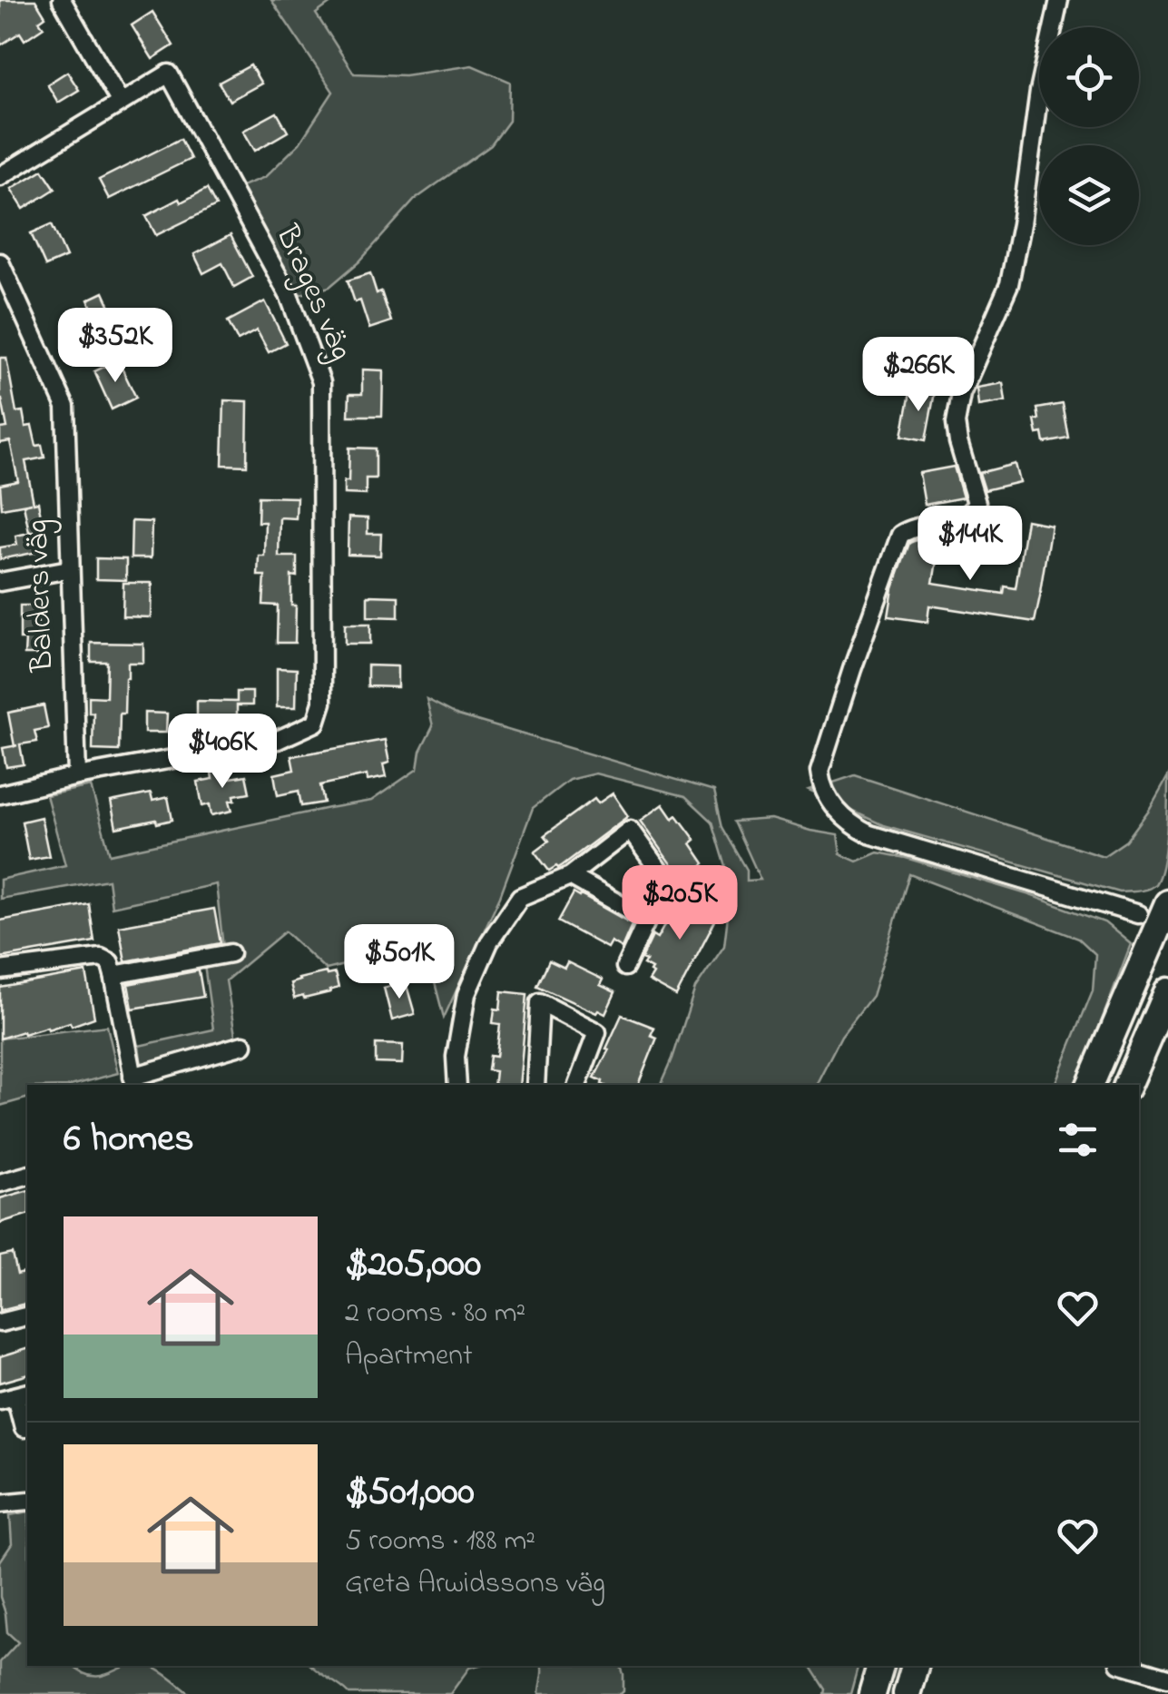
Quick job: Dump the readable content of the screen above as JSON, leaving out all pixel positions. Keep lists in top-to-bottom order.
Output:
{
  "streets": {
    "street": ["Brages väg", "Balders väg"]
  },
  "crossings": [
    ["Brages väg", "Balders väg"]
  ],
  "page": {
    "price": [
      "$352K",
      "$266K",
      "$144K",
      "$406K",
      "$205K",
      "$501K"
    ],
    "heading": "6 homes",
    "list": [
      {
        "name": "$205,000",
        "note": "2 rooms · 80 m² · Apartment"
      },
      {
        "name": "$501,000",
        "note": "5 rooms · 188 m² · Greta Arwidssons väg"
      }
    ]
  }
}
